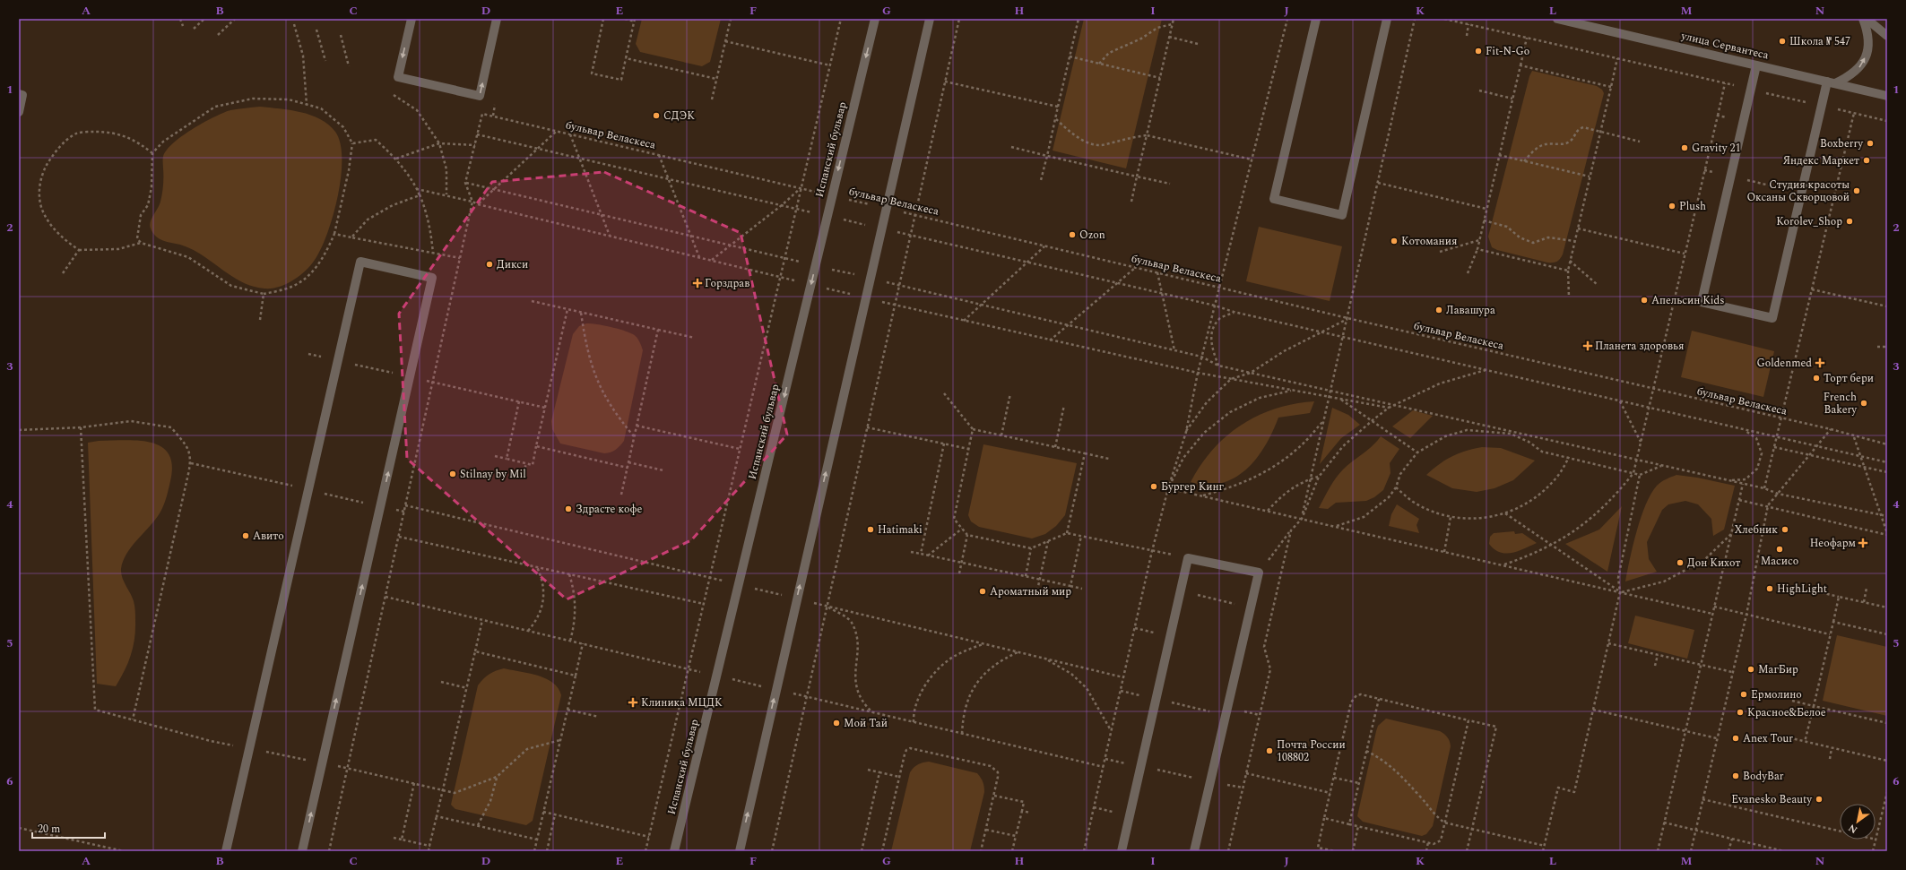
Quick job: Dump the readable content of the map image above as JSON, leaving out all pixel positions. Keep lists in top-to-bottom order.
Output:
{
  "streets": {
    "street": ["улица Сервантеса", "Испанский бульвар"],
    "path": ["бульвар Веласкеса"]
  },
  "crossings": [
    ["бульвар Веласкеса", "Испанский бульвар"]
  ],
  "places": {
    "other": [
      "Школа № 547",
      "Fit-N-Go",
      "СДЭК",
      "Boxberry",
      "Gravity 21",
      "Яндекс Маркет",
      "Студия красоты Оксаны Скворцовой",
      "Plush",
      "Korolev_Shop",
      "Ozon",
      "Котомания",
      "Дикси",
      "Апельсин Kids",
      "Лавашура",
      "Торт бери",
      "French Bakery",
      "Stilnay by Mil",
      "Бургер Кинг",
      "Здрасте кофе",
      "Hatimaki",
      "Хлебник",
      "Авито",
      "Масисо",
      "Дон Кихот",
      "HighLight",
      "Ароматный мир",
      "МагБир",
      "Ермолино",
      "Красное&Белое",
      "Мой Тай",
      "Anex Tour",
      "Почта России 108802",
      "BodyBar",
      "Evanesko Beauty"
    ],
    "health": [
      "Горздрав",
      "Планета здоровья",
      "Goldenmed",
      "Неофарм",
      "Клиника МЦДК"
    ]
  },
  "scale_bar": "20 m",
  "north": "bottom left",
  "grid": {
    "columns": [
      "A",
      "B",
      "C",
      "D",
      "E",
      "F",
      "G",
      "H",
      "I",
      "J",
      "K",
      "L",
      "M",
      "N"
    ],
    "rows": [
      "1",
      "2",
      "3",
      "4",
      "5",
      "6"
    ]
  }
}
